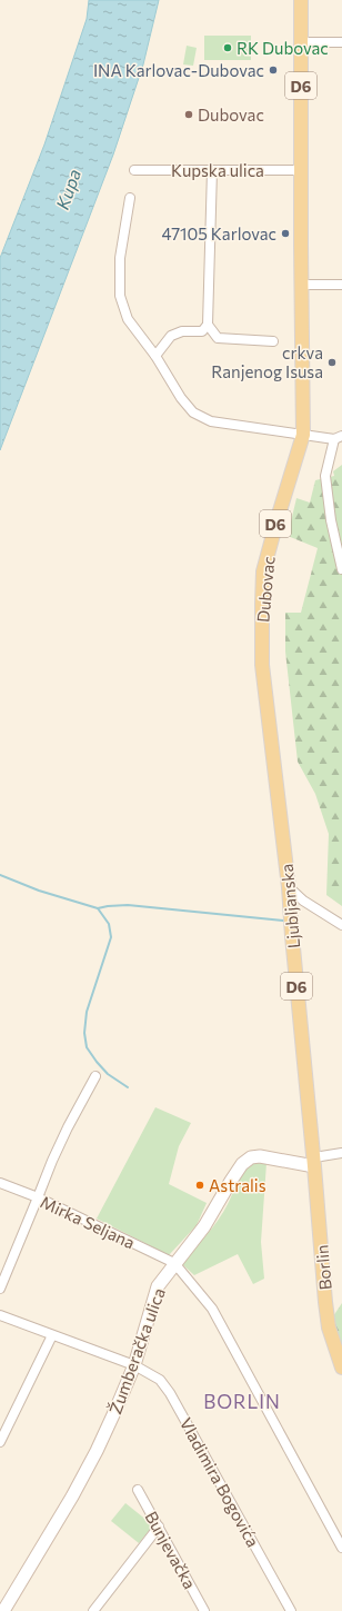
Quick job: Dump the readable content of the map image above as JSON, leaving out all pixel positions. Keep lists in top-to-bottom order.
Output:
{
  "streets": {
    "main road": [
      "D6",
      "Dubovac",
      "Ljubljanska",
      "Borlin",
      "Žumberačka ulica"
    ],
    "street": [
      "Kupska ulica",
      "Mirka Seljana",
      "Vladimira Bogovića",
      "Bunjevačka"
    ]
  },
  "crossings": [
    ["D6", "Kupska ulica"],
    ["D6", "Dubovac"],
    ["Kupska ulica", "Dubovac"],
    ["Dubovac", "Ljubljanska"],
    ["Ljubljanska", "Borlin"],
    ["Ljubljanska", "Žumberačka ulica"],
    ["Mirka Seljana", "Žumberačka ulica"],
    ["Borlin", "Žumberačka ulica"],
    ["Žumberačka ulica", "Vladimira Bogovića"]
  ],
  "districts": ["BORLIN"],
  "water": ["Kupa"],
  "places": [
    "RK Dubovac",
    "INA Karlovac-Dubovac",
    "Dubovac",
    "47105 Karlovac",
    "crkva Ranjenog Isusa",
    "Astralis"
  ]
}
